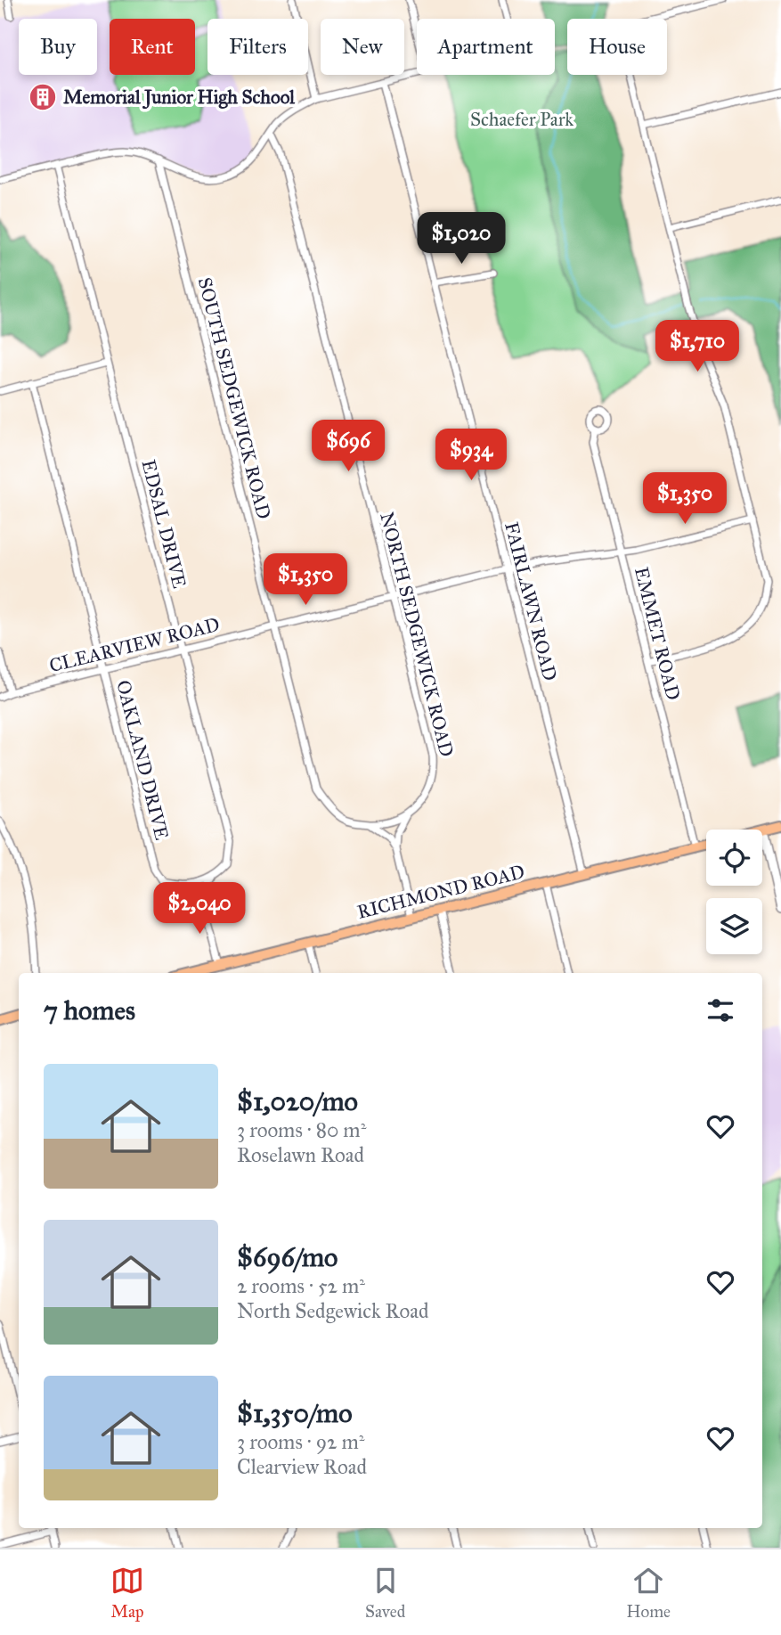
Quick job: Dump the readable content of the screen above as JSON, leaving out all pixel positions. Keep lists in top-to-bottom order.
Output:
{
  "streets": {
    "main road": ["RICHMOND ROAD"],
    "street": [
      "SOUTH SEDGEWICK ROAD",
      "EDSAL DRIVE",
      "FAIRLAWN ROAD",
      "EMMET ROAD",
      "NORTH SEDGEWICK ROAD",
      "CLEARVIEW ROAD",
      "OAKLAND DRIVE"
    ]
  },
  "crossings": [
    ["SOUTH SEDGEWICK ROAD", "CLEARVIEW ROAD"],
    ["EDSAL DRIVE", "CLEARVIEW ROAD"],
    ["FAIRLAWN ROAD", "CLEARVIEW ROAD"],
    ["FAIRLAWN ROAD", "RICHMOND ROAD"],
    ["EMMET ROAD", "CLEARVIEW ROAD"],
    ["EMMET ROAD", "RICHMOND ROAD"],
    ["NORTH SEDGEWICK ROAD", "CLEARVIEW ROAD"],
    ["CLEARVIEW ROAD", "OAKLAND DRIVE"]
  ],
  "parks": ["Schaefer Park"],
  "places": {
    "building": ["Memorial Junior High School"]
  },
  "page": {
    "chip": [
      "Buy",
      "Rent",
      "Filters",
      "New",
      "Apartment",
      "House"
    ],
    "price": [
      "$1,020",
      "$1,710",
      "$696",
      "$934",
      "$1,350",
      "$1,350",
      "$2,040"
    ],
    "heading": "7 homes",
    "list": [
      {
        "name": "$1,020/mo",
        "note": "3 rooms · 80 m² · Roselawn Road"
      },
      {
        "name": "$696/mo",
        "note": "2 rooms · 52 m² · North Sedgewick Road"
      },
      {
        "name": "$1,350/mo",
        "note": "3 rooms · 92 m² · Clearview Road"
      }
    ],
    "tabs": ["Map", "Saved", "Home"]
  }
}
